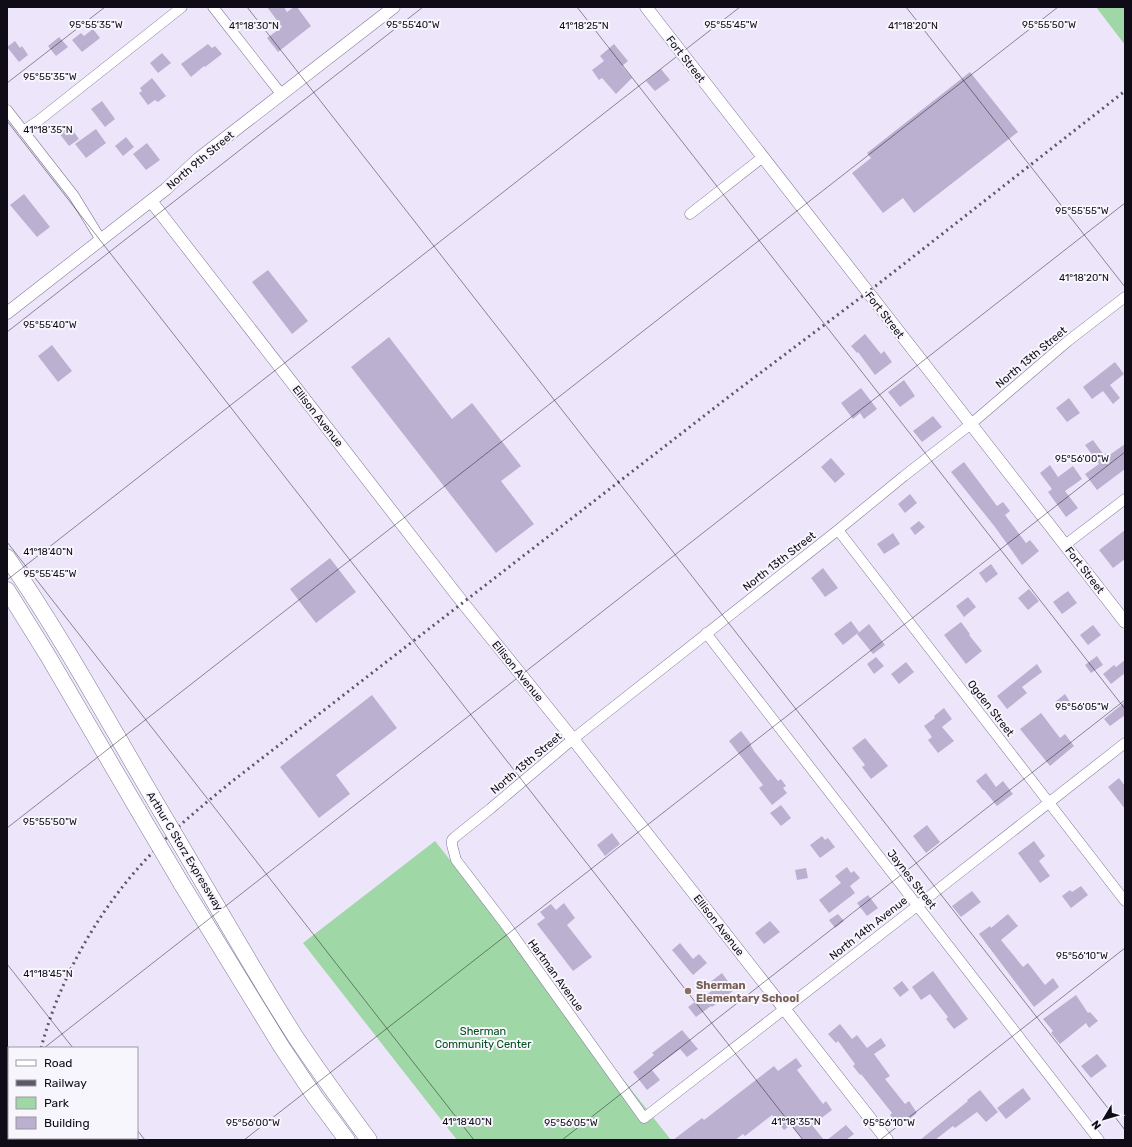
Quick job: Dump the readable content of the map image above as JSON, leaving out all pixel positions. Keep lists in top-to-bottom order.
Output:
{
  "streets": {
    "highway": ["Arthur C Storz Expressway"],
    "street": [
      "Fort Street",
      "North 9th Street",
      "North 13th Street",
      "Ellison Avenue",
      "Ogden Street",
      "Jaynes Street",
      "North 14th Avenue",
      "Hartman Avenue"
    ]
  },
  "crossings": [
    ["Fort Street", "North 13th Street"],
    ["North 9th Street", "Ellison Avenue"],
    ["North 13th Street", "Ellison Avenue"],
    ["North 13th Street", "Ogden Street"],
    ["North 13th Street", "Jaynes Street"],
    ["North 13th Street", "Hartman Avenue"],
    ["Ellison Avenue", "North 14th Avenue"],
    ["Ogden Street", "North 14th Avenue"],
    ["Jaynes Street", "North 14th Avenue"],
    ["North 14th Avenue", "Hartman Avenue"]
  ],
  "parks": ["Sherman Community Center"],
  "places": ["Sherman Elementary School"],
  "legend": [
    "Road",
    "Railway",
    "Park",
    "Building"
  ],
  "north": "bottom left",
  "coordinates": [
    "95°55'35\"W",
    "95°55'40\"W",
    "95°55'45\"W",
    "95°55'50\"W",
    "41°18'30\"N",
    "41°18'25\"N",
    "41°18'20\"N",
    "41°18'35\"N",
    "95°55'55\"W",
    "95°56'00\"W",
    "41°18'40\"N",
    "95°56'05\"W",
    "95°56'10\"W",
    "41°18'45\"N"
  ]
}
